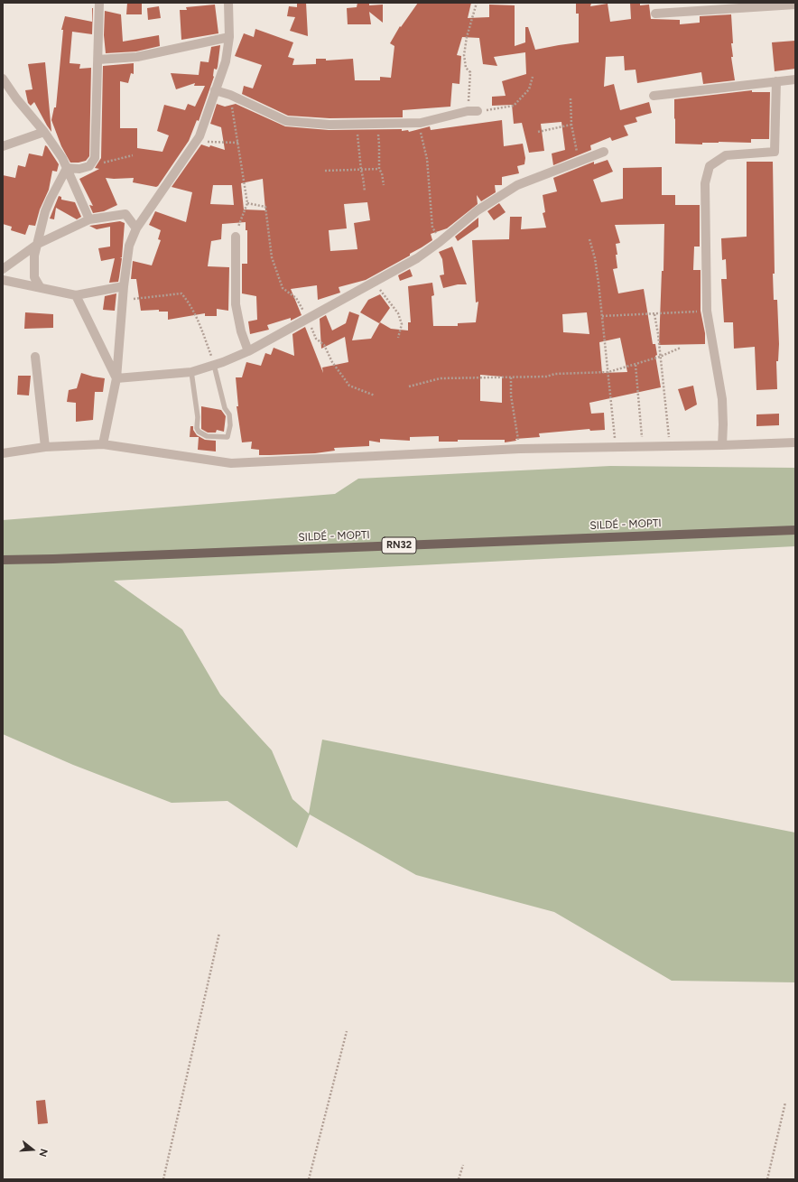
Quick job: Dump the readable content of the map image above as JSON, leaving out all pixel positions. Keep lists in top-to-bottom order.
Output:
{
  "streets": {
    "main road": ["SILDÉ - MOPTI", "RN32"]
  },
  "north": "right"
}
